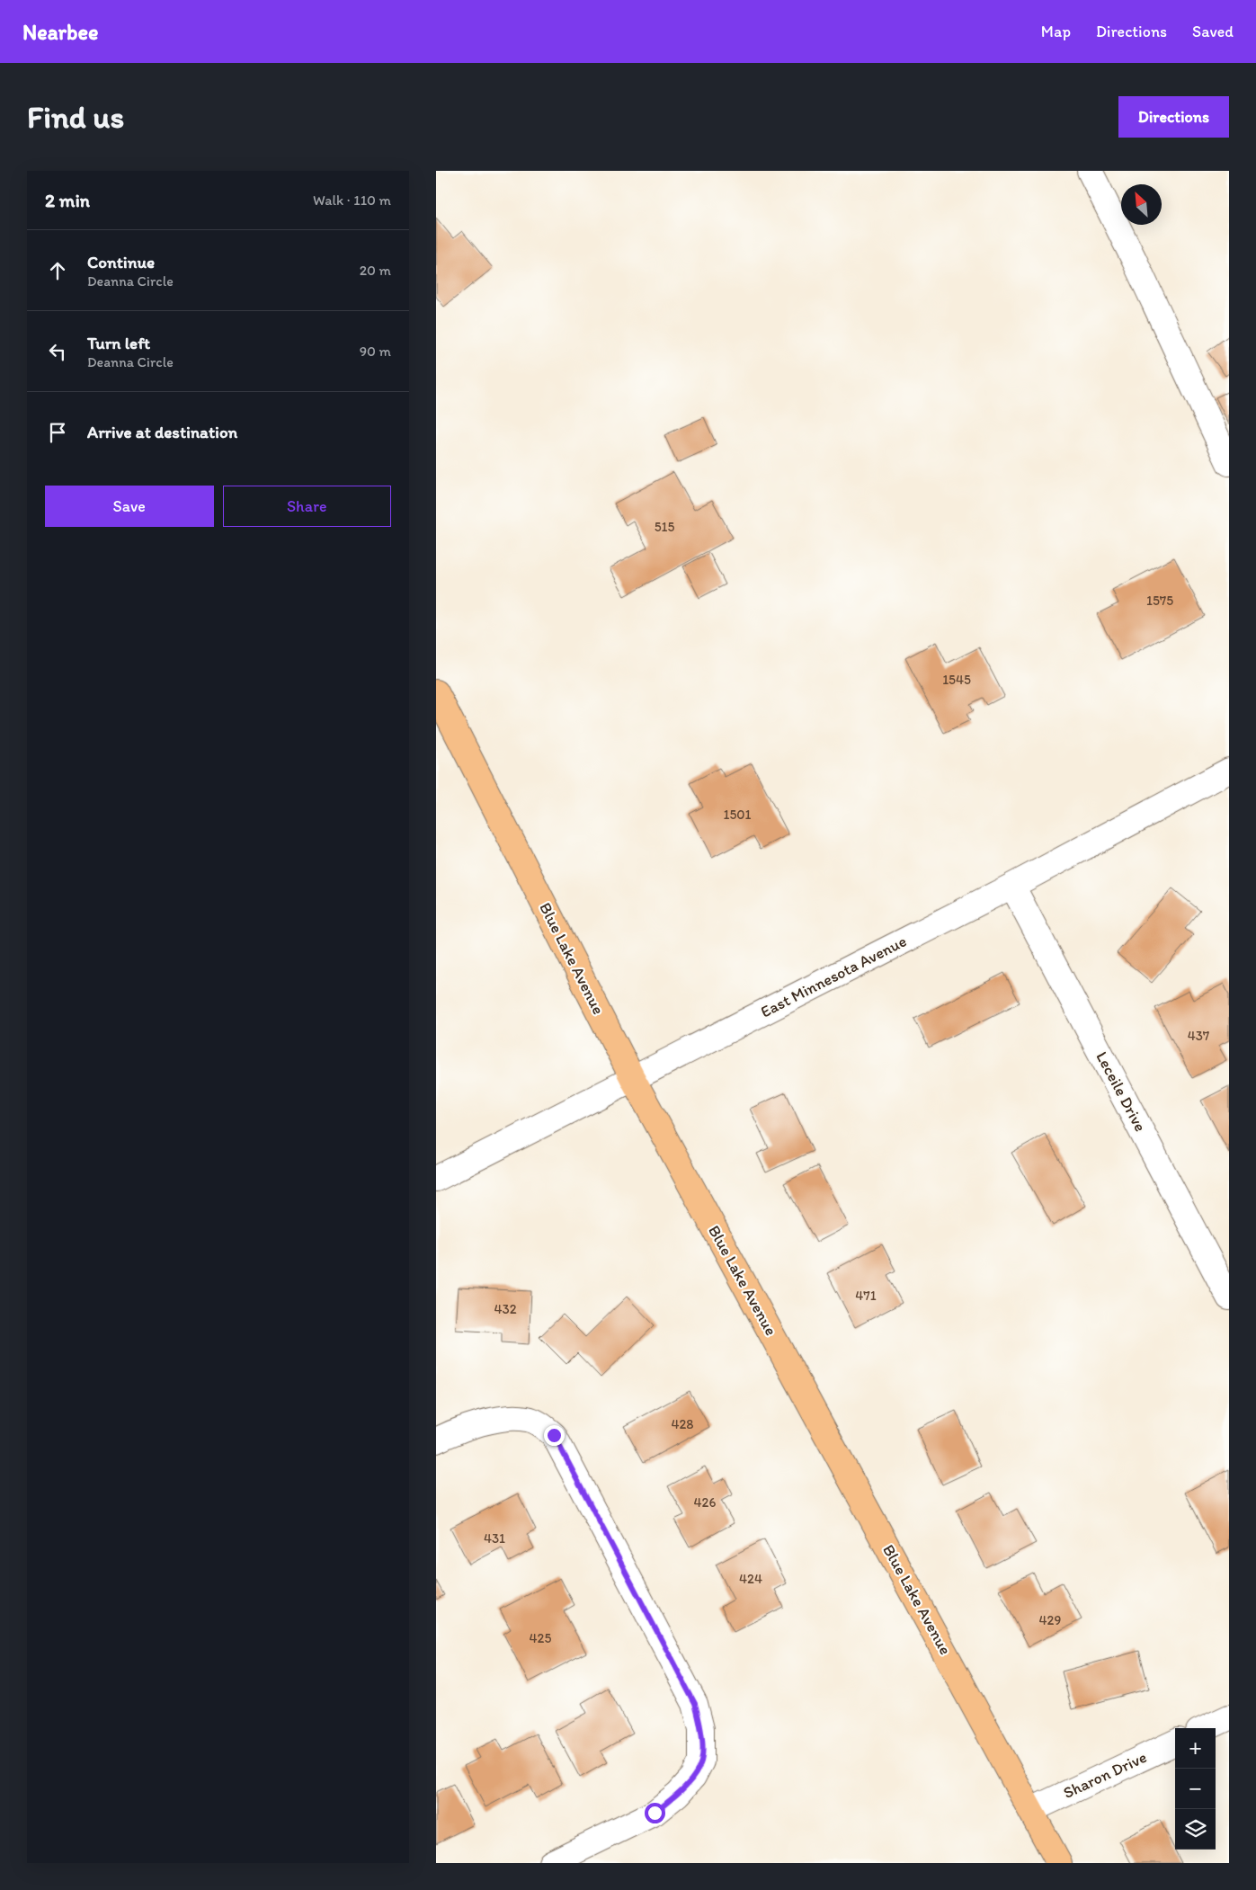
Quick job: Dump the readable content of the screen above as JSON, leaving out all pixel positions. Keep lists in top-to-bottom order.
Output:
{
  "streets": {
    "main road": ["Blue Lake Avenue"],
    "street": ["East Minnesota Avenue", "Leceile Drive", "Sharon Drive"]
  },
  "crossings": [
    ["Blue Lake Avenue", "East Minnesota Avenue"],
    ["Blue Lake Avenue", "Sharon Drive"],
    ["East Minnesota Avenue", "Leceile Drive"]
  ],
  "house_numbers": [
    "515",
    "1575",
    "1545",
    "1501",
    "437",
    "471",
    "432",
    "428",
    "426",
    "431",
    "424",
    "429",
    "425"
  ],
  "north": "top left",
  "page": {
    "header": "Nearbee",
    "nav": ["Map", "Directions", "Saved"],
    "buttons": [
      "Directions",
      ["Save", "Share"]
    ],
    "title": "Find us",
    "heading": ["2 min", "Walk · 110 m"],
    "list": [
      ["Continue", "Deanna Circle", "20 m"],
      ["Turn left", "Deanna Circle", "90 m"],
      "Arrive at destination"
    ],
    "map_buttons": ["+", "−"]
  }
}
